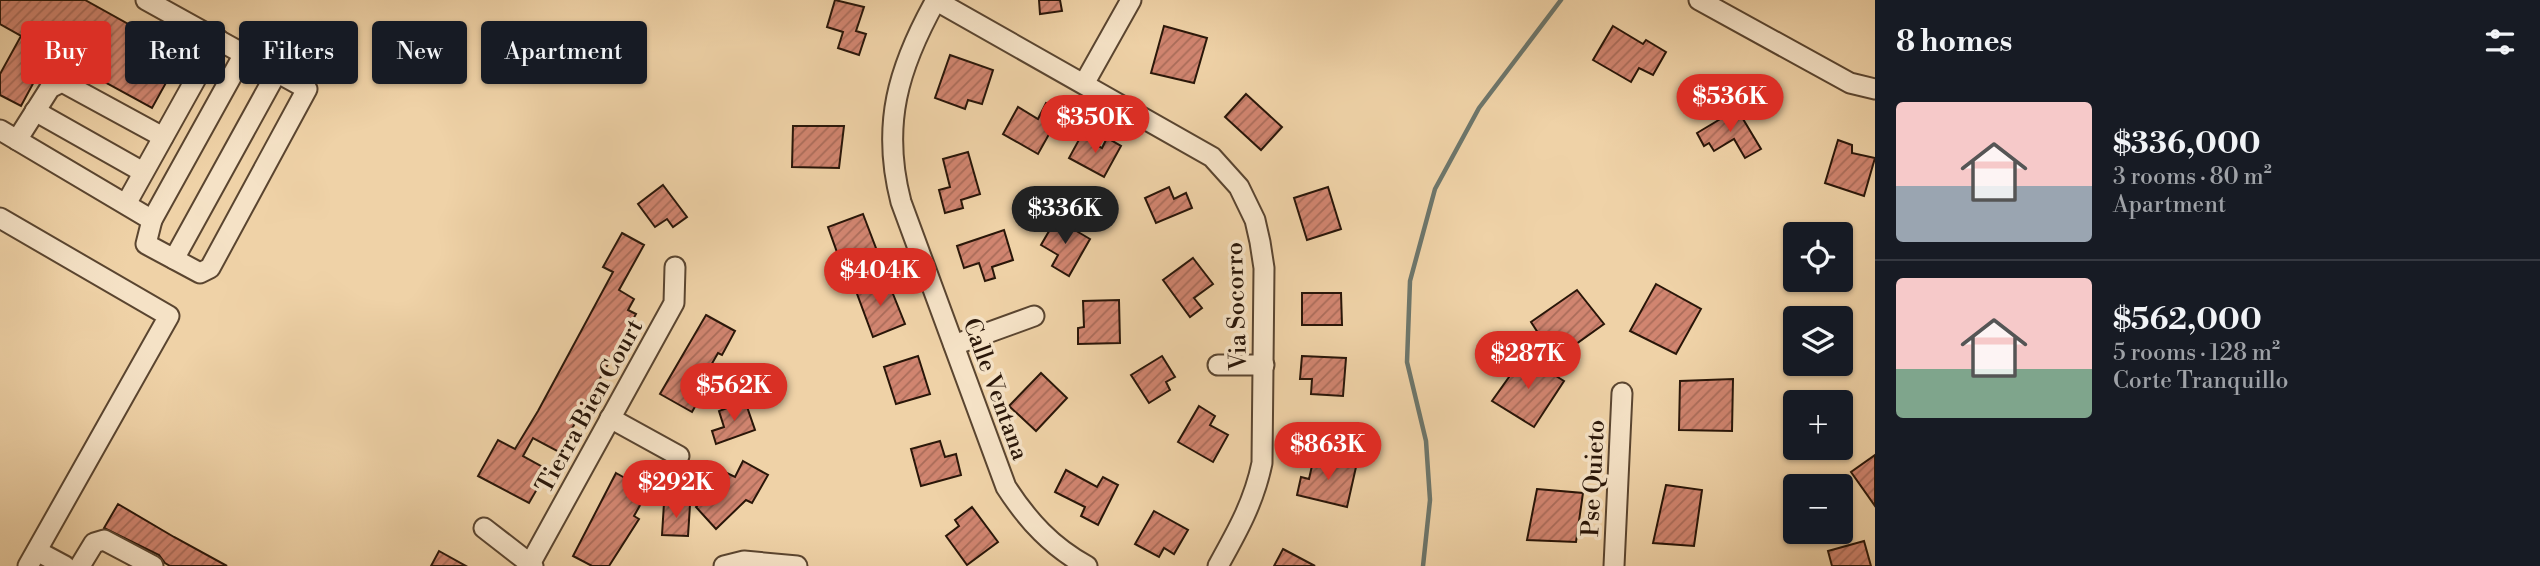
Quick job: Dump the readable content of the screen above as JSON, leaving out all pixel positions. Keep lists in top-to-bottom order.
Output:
{
  "streets": {
    "street": [
      "Via Socorro",
      "Calle Ventana",
      "Tierra Bien Court",
      "Pse Quieto"
    ]
  },
  "crossings": [
    ["Via Socorro", "Calle Ventana"]
  ],
  "page": {
    "heading": "8 homes",
    "chip": [
      "Buy",
      "Rent",
      "Filters",
      "New",
      "Apartment"
    ],
    "price": [
      "$536K",
      "$350K",
      "$336K",
      "$404K",
      "$287K",
      "$562K",
      "$863K",
      "$292K"
    ],
    "list": [
      {
        "name": "$336,000",
        "note": "3 rooms · 80 m² · Apartment"
      },
      {
        "name": "$562,000",
        "note": "5 rooms · 128 m² · Corte Tranquillo"
      }
    ],
    "map_buttons": ["+", "−"]
  }
}
